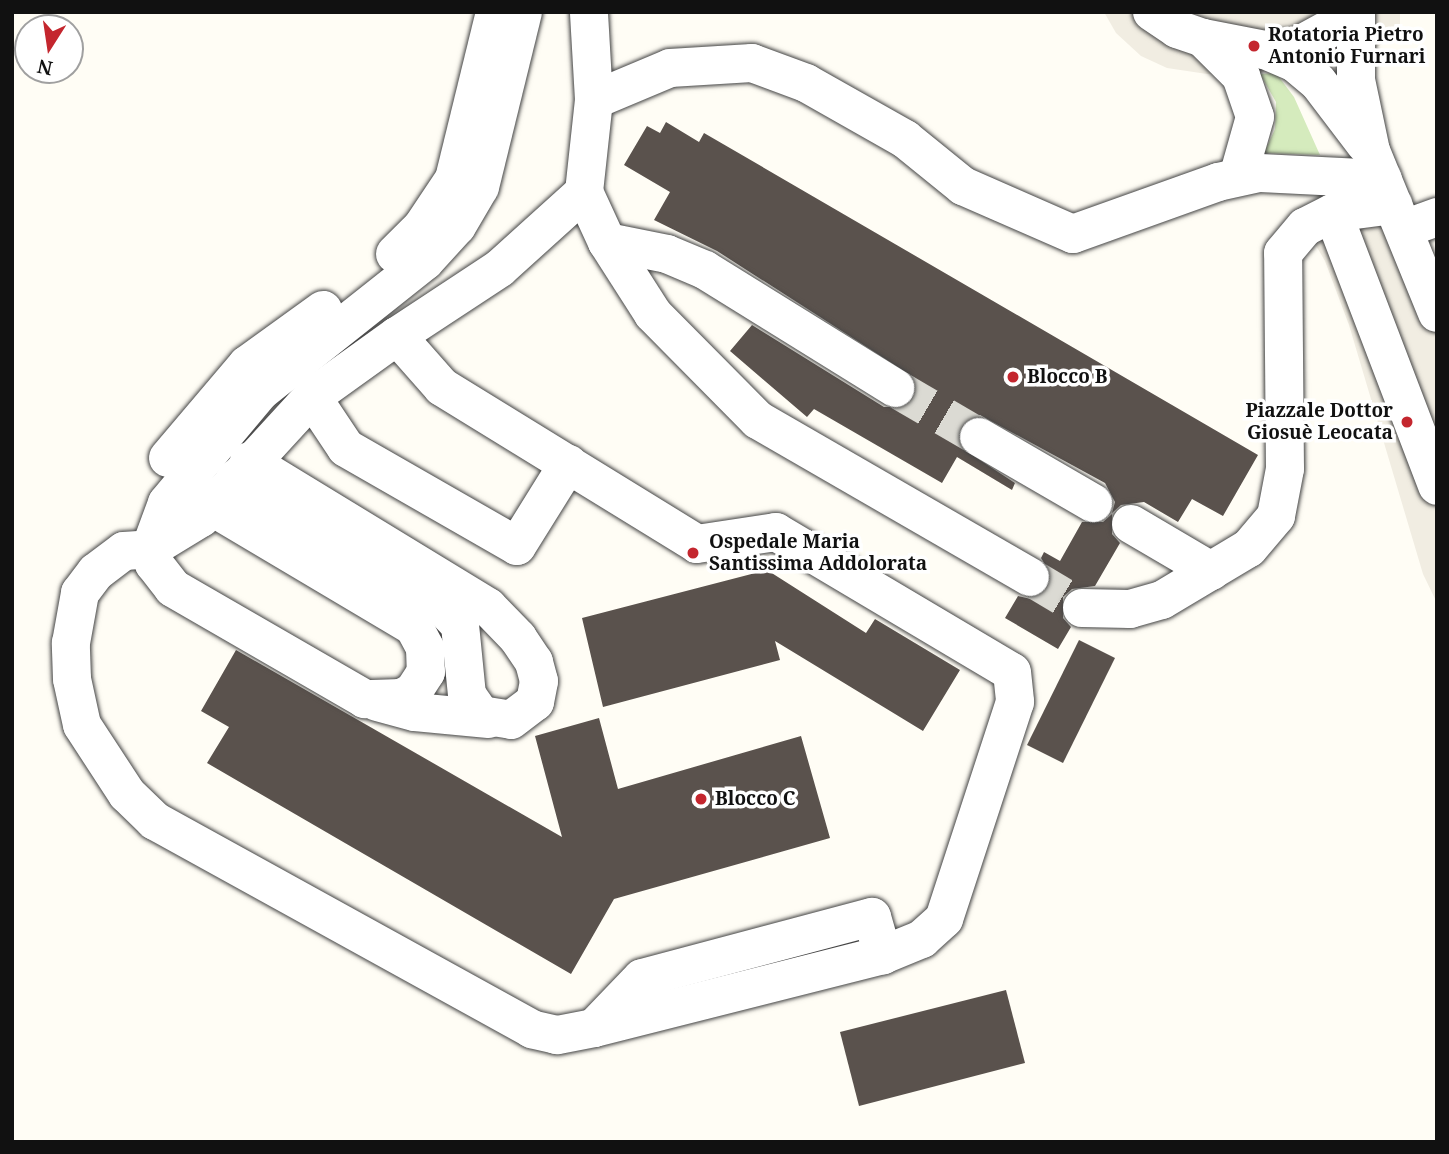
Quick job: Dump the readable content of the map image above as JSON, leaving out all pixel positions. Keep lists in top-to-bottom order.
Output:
{
  "places": [
    "Rotatoria Pietro Antonio Furnari",
    "Blocco B",
    "Piazzale Dottor Giosuè Leocata",
    "Ospedale Maria Santissima Addolorata",
    "Blocco C"
  ],
  "north": "bottom"
}
